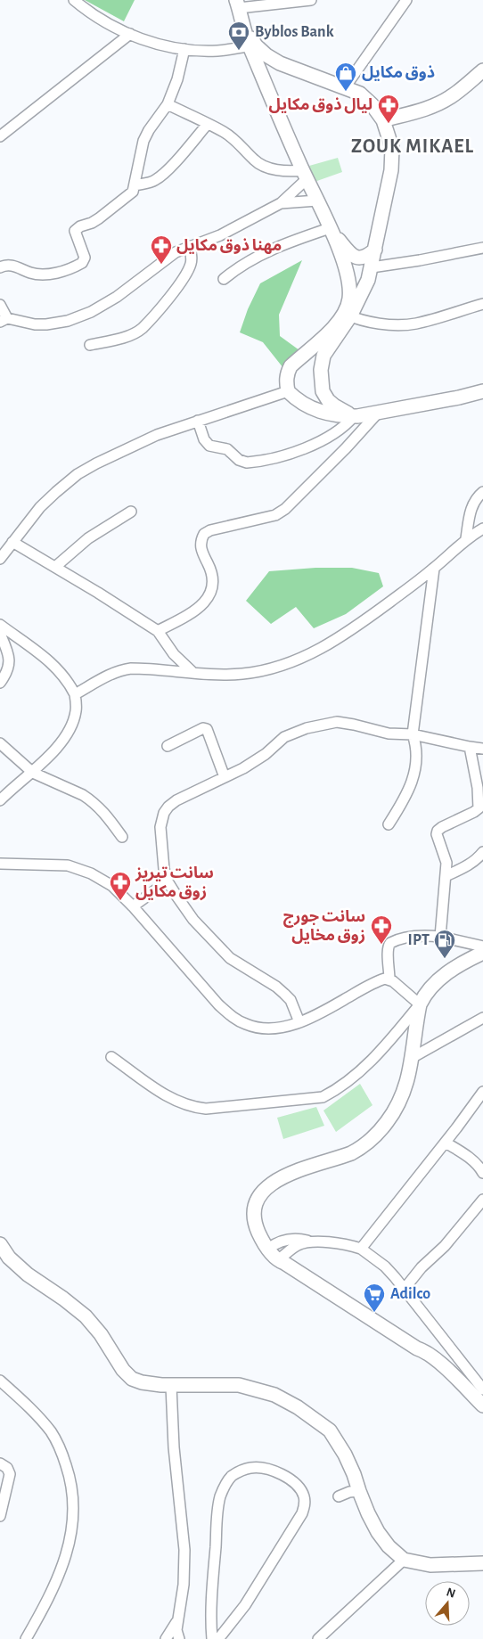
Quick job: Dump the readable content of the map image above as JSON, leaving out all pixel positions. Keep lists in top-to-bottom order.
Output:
{
  "districts": ["ZOUK MIKAEL"],
  "places": {
    "bank": ["Byblos Bank"],
    "shop": ["ذوق مكايل"],
    "pharmacy": [
      "ليال ذوق مكايل",
      "مهنا ذوق مكايل",
      "سانت تيريز زوق مكايل",
      "سانت جورج زوق مخايل"
    ],
    "fuel station": ["IPT"],
    "supermarket": ["Adilco"]
  },
  "north": "top"
}
